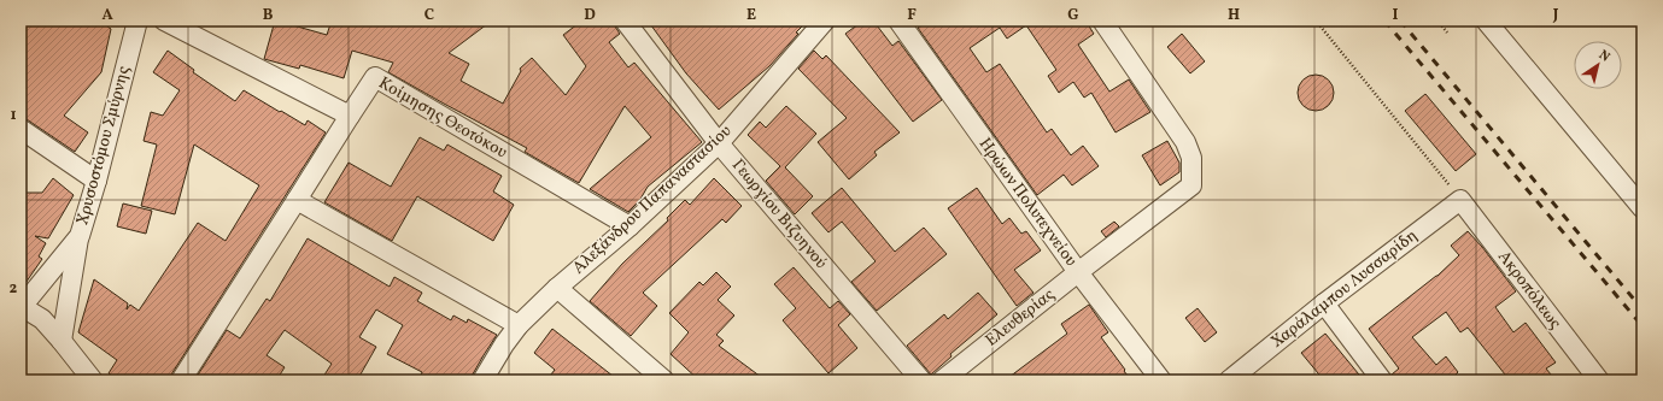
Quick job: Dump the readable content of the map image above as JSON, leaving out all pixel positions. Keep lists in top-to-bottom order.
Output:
{
  "streets": {
    "street": [
      "Κοίμησης Θεοτόκου",
      "Χρυσοστόμου Σμύρνης",
      "Αλεξάνδρου Παπαναστασίου",
      "Ηρώων Πολυτεχνείου",
      "Γεωργίου Βιζυηνού",
      "Χαράλαμπου Λυσσαρίδη",
      "Ακροπόλεως",
      "Ελευθερίας"
    ]
  },
  "crossings": [
    ["Κοίμησης Θεοτόκου", "Αλεξάνδρου Παπαναστασίου"],
    ["Αλεξάνδρου Παπαναστασίου", "Γεωργίου Βιζυηνού"],
    ["Ηρώων Πολυτεχνείου", "Ελευθερίας"],
    ["Χαράλαμπου Λυσσαρίδη", "Ακροπόλεως"]
  ],
  "north": "top right",
  "grid": {
    "columns": [
      "A",
      "B",
      "C",
      "D",
      "E",
      "F",
      "G",
      "H",
      "I",
      "J"
    ],
    "rows": ["1", "2"]
  }
}
